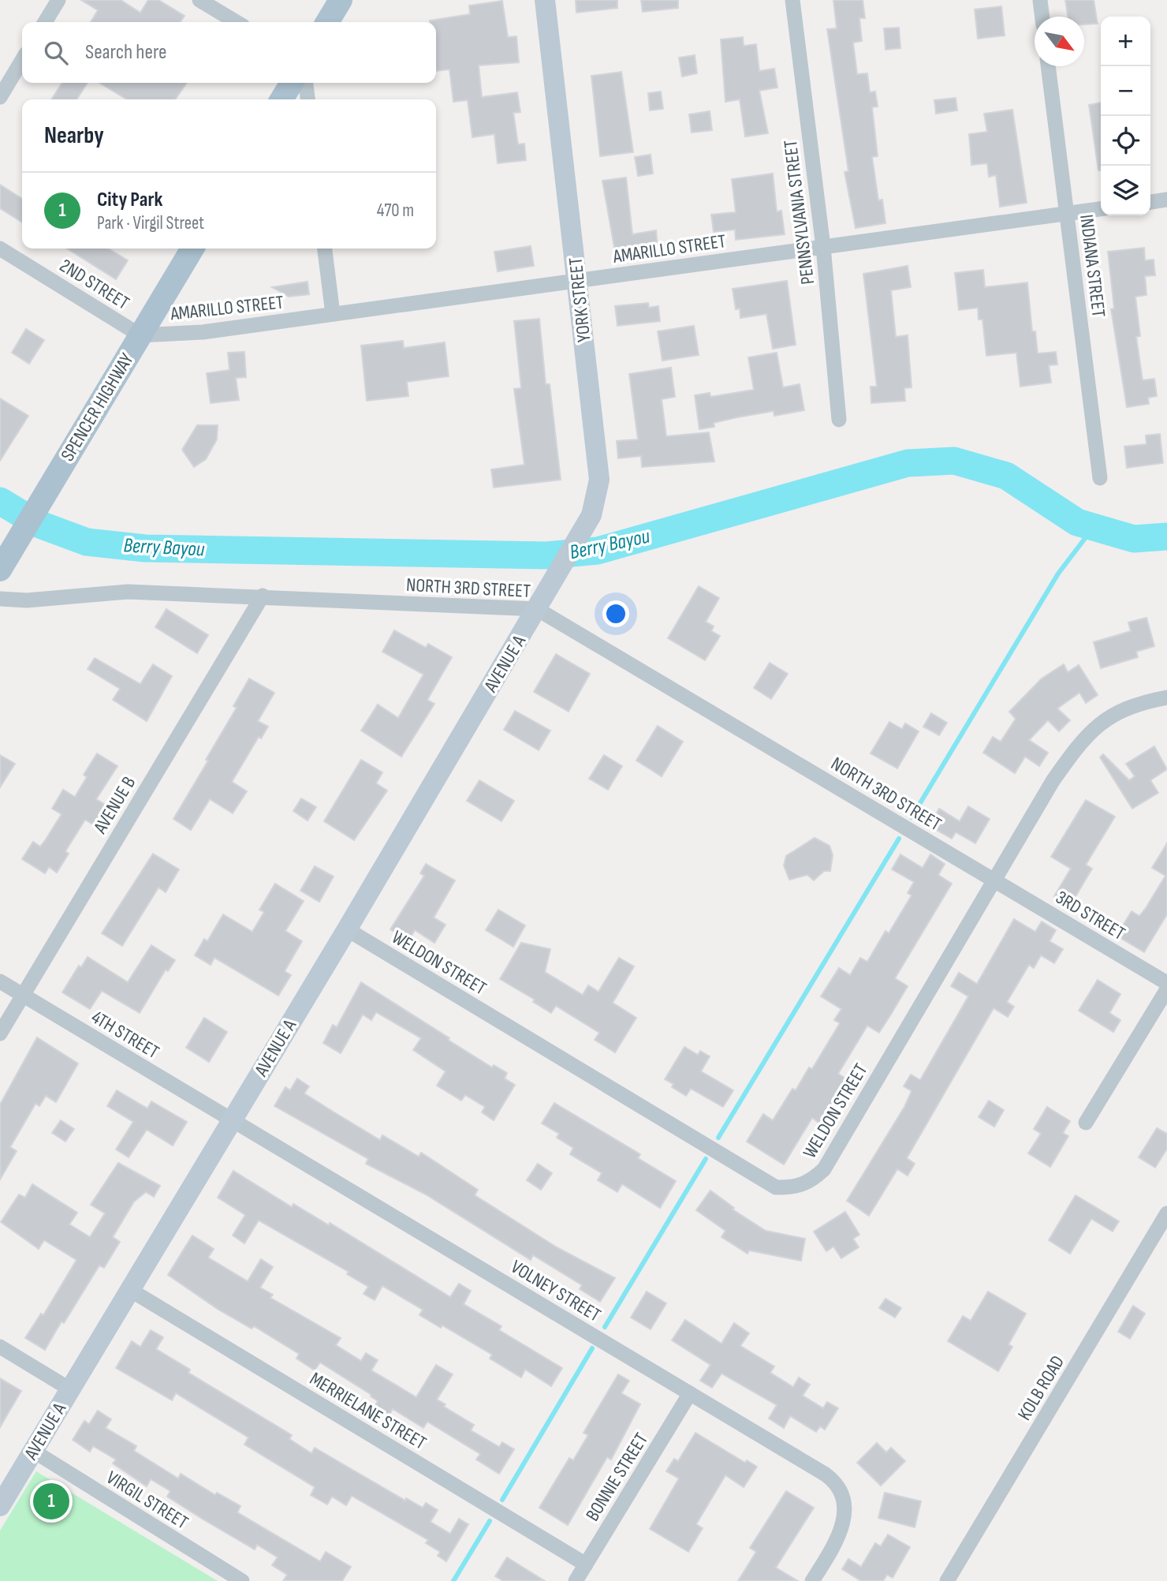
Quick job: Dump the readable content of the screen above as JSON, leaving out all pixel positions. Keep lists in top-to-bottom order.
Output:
{
  "streets": {
    "main road": ["SPENCER HIGHWAY"],
    "street": [
      "PENNSYLVANIA STREET",
      "AMARILLO STREET",
      "INDIANA STREET",
      "2ND STREET",
      "YORK STREET",
      "NORTH 3RD STREET",
      "AVENUE A",
      "AVENUE B",
      "3RD STREET",
      "WELDON STREET",
      "4TH STREET",
      "VOLNEY STREET",
      "KOLB ROAD",
      "MERRIELANE STREET",
      "BONNIE STREET",
      "VIRGIL STREET"
    ]
  },
  "crossings": [
    ["PENNSYLVANIA STREET", "AMARILLO STREET"],
    ["AMARILLO STREET", "INDIANA STREET"],
    ["AMARILLO STREET", "2ND STREET"],
    ["AMARILLO STREET", "YORK STREET"],
    ["AMARILLO STREET", "SPENCER HIGHWAY"],
    ["2ND STREET", "SPENCER HIGHWAY"],
    ["YORK STREET", "AVENUE A"],
    ["NORTH 3RD STREET", "AVENUE A"],
    ["NORTH 3RD STREET", "AVENUE B"],
    ["NORTH 3RD STREET", "3RD STREET"],
    ["NORTH 3RD STREET", "WELDON STREET"],
    ["AVENUE A", "WELDON STREET"],
    ["AVENUE A", "4TH STREET"],
    ["AVENUE A", "VOLNEY STREET"],
    ["AVENUE A", "MERRIELANE STREET"],
    ["AVENUE A", "VIRGIL STREET"],
    ["AVENUE B", "4TH STREET"],
    ["3RD STREET", "WELDON STREET"],
    ["4TH STREET", "VOLNEY STREET"],
    ["VOLNEY STREET", "BONNIE STREET"],
    ["MERRIELANE STREET", "BONNIE STREET"]
  ],
  "water": ["Berry Bayou"],
  "north": "bottom right",
  "page": {
    "map_buttons": ["+", "−"],
    "search": "Search here",
    "heading": "Nearby",
    "list": [
      {
        "mark": "1",
        "name": "City Park",
        "note": "Park · Virgil Street",
        "value": "470 m"
      }
    ],
    "pins": "1"
  }
}
